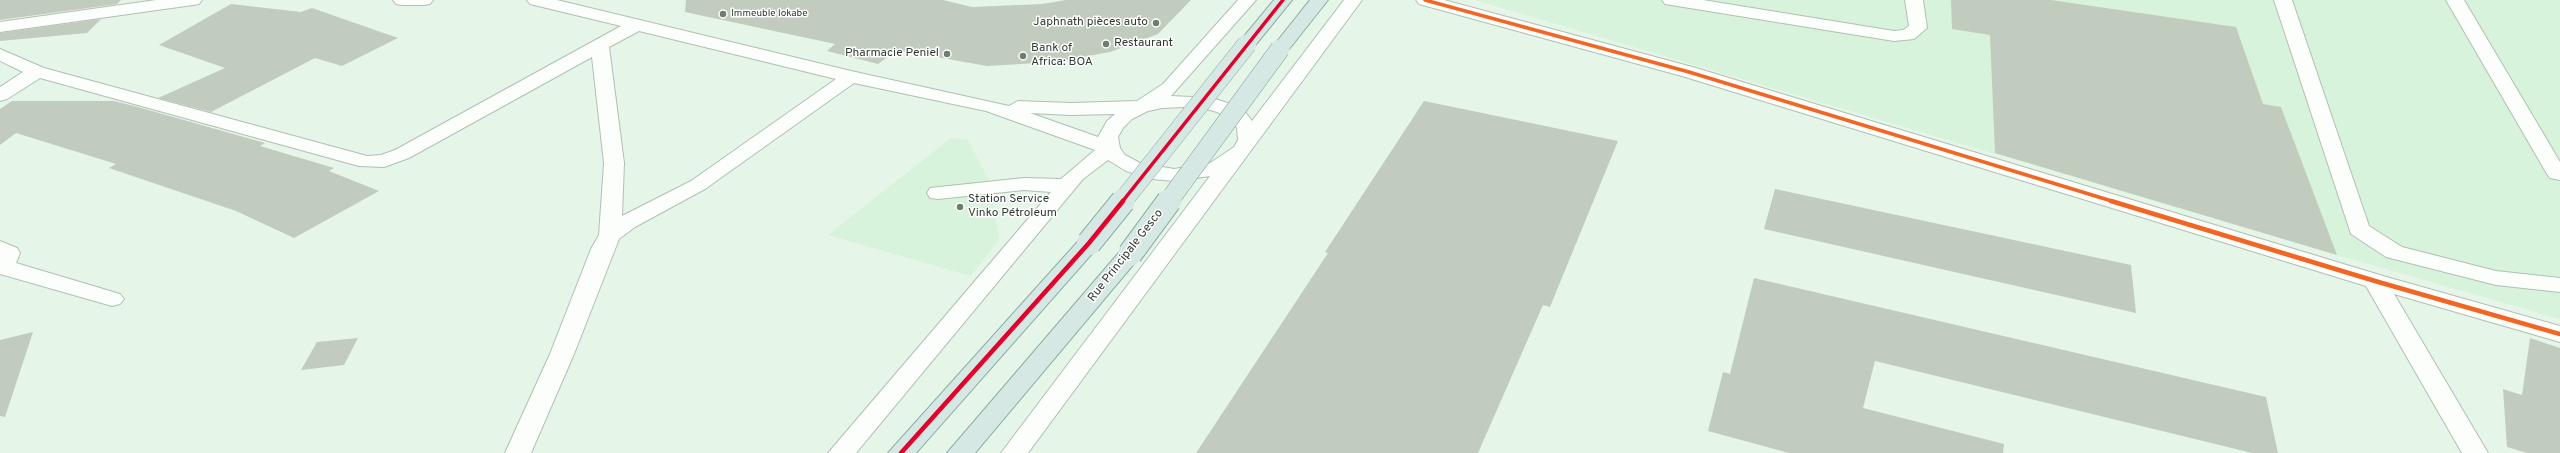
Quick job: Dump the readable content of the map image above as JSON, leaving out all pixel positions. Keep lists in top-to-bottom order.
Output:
{
  "streets": {
    "main road": ["Rue Principale Gesco"]
  },
  "places": [
    "Immeuble lokabe",
    "Japhnath pièces auto",
    "Restaurant",
    "Pharmacie Peniel",
    "Bank of Africa: BOA",
    "Station Service Vinko Pétroleum"
  ]
}
